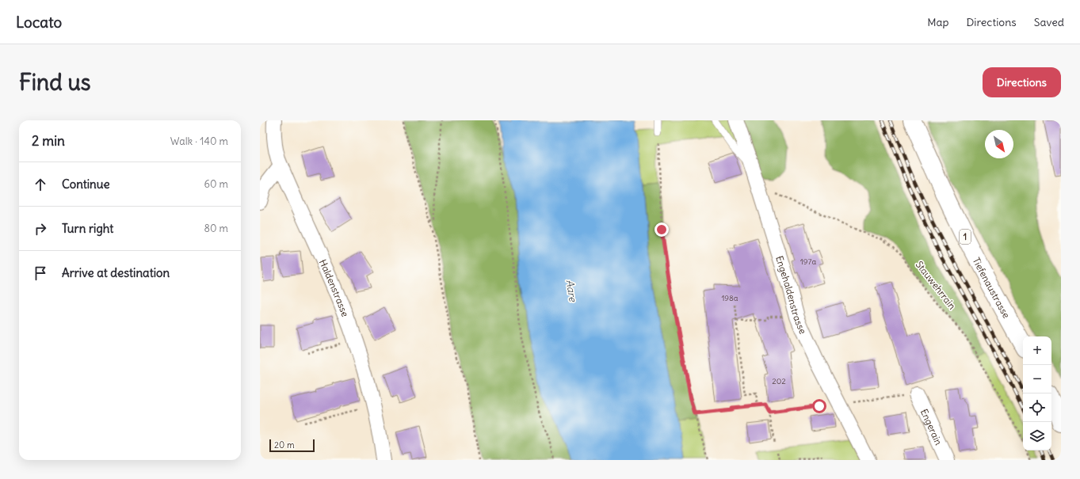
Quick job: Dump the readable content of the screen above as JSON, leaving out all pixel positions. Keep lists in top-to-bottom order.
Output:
{
  "streets": {
    "main road": ["1", "Tiefenaustrasse"],
    "street": ["Haldenstrasse", "Engehaldenstrasse", "Engerain"],
    "path": ["Stauwehrrain"]
  },
  "water": ["Aare"],
  "house_numbers": ["197a", "198a", "202"],
  "scale_bar": "20 m",
  "north": "bottom right",
  "page": {
    "header": "Locato",
    "nav": ["Map", "Directions", "Saved"],
    "buttons": "Directions",
    "title": "Find us",
    "heading": ["2 min", "Walk · 140 m"],
    "list": [
      ["Continue", "60 m"],
      ["Turn right", "80 m"],
      "Arrive at destination"
    ],
    "map_buttons": ["+", "−"],
    "scale": "20 m"
  }
}
